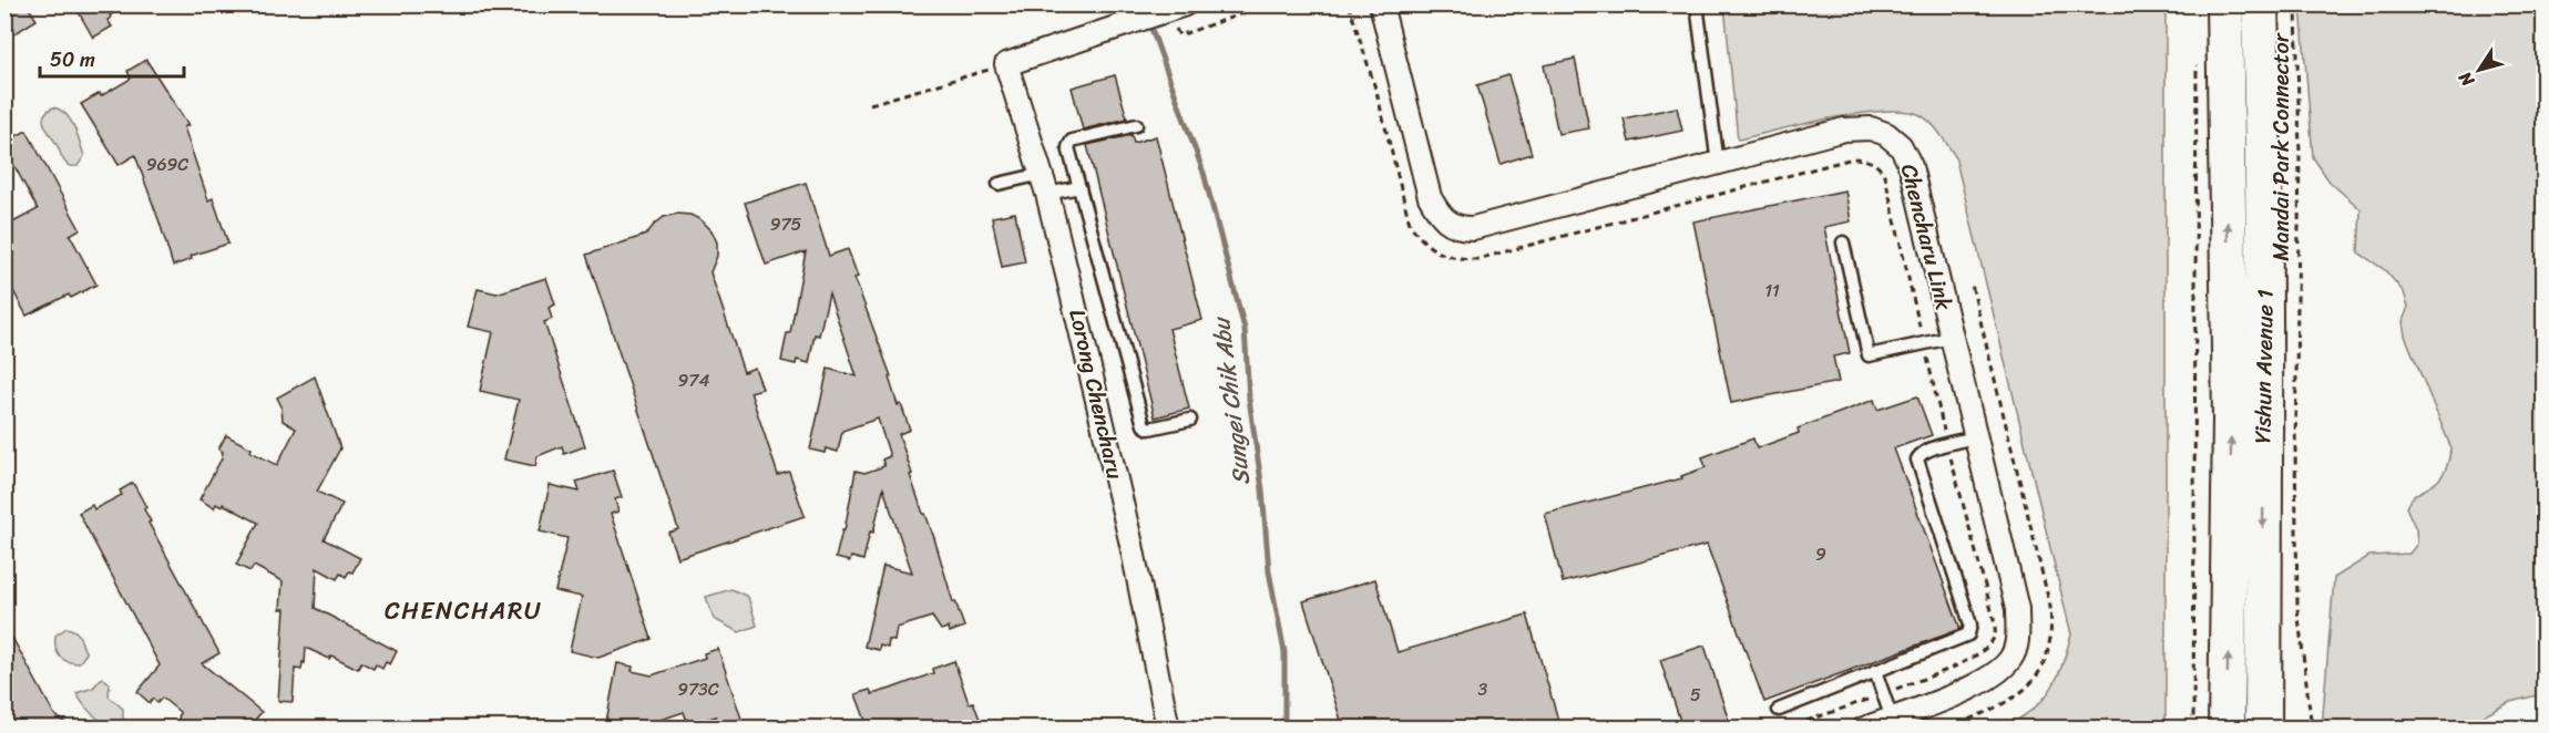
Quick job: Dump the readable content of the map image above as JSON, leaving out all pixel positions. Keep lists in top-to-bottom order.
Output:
{
  "streets": {
    "main road": ["Yishun Avenue 1"],
    "street": ["Chencharu Link", "Lorong Chencharu"],
    "path": ["Mandai Park Connector"]
  },
  "districts": ["CHENCHARU"],
  "water": ["Sungei Chik Abu"],
  "house_numbers": [
    "969C",
    "975",
    "11",
    "974",
    "9",
    "973C",
    "3",
    "5"
  ],
  "scale_bar": "50 m",
  "north": "bottom left"
}
